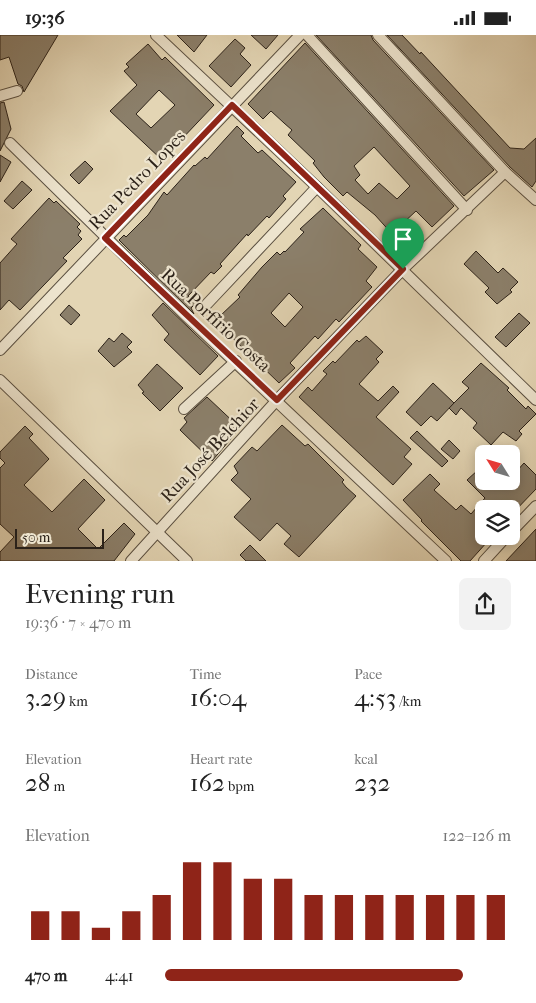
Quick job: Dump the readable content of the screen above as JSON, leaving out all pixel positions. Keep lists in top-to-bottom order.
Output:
{
  "streets": {
    "street": ["Rua Pedro Lopes", "Rua Porfírio Costa", "Rua José Belchior"]
  },
  "crossings": [
    ["Rua Pedro Lopes", "Rua Porfírio Costa"],
    ["Rua Porfírio Costa", "Rua José Belchior"]
  ],
  "scale_bar": "50 m",
  "north": "top left",
  "page": {
    "status": "19:36",
    "scale": "50 m",
    "heading": ["Evening run", "19:36 · 7 × 470 m"],
    "stats": [
      ["Distance", "3.29 km"],
      ["Time", "16:04"],
      ["Pace", "4:53 /km"],
      ["Elevation", "28 m"],
      ["Heart rate", "162 bpm"],
      ["kcal", "232"]
    ],
    "chart": ["Elevation", "122–126 m"],
    "list": [
      {
        "name": "470 m",
        "note": "4:41"
      }
    ]
  }
}
